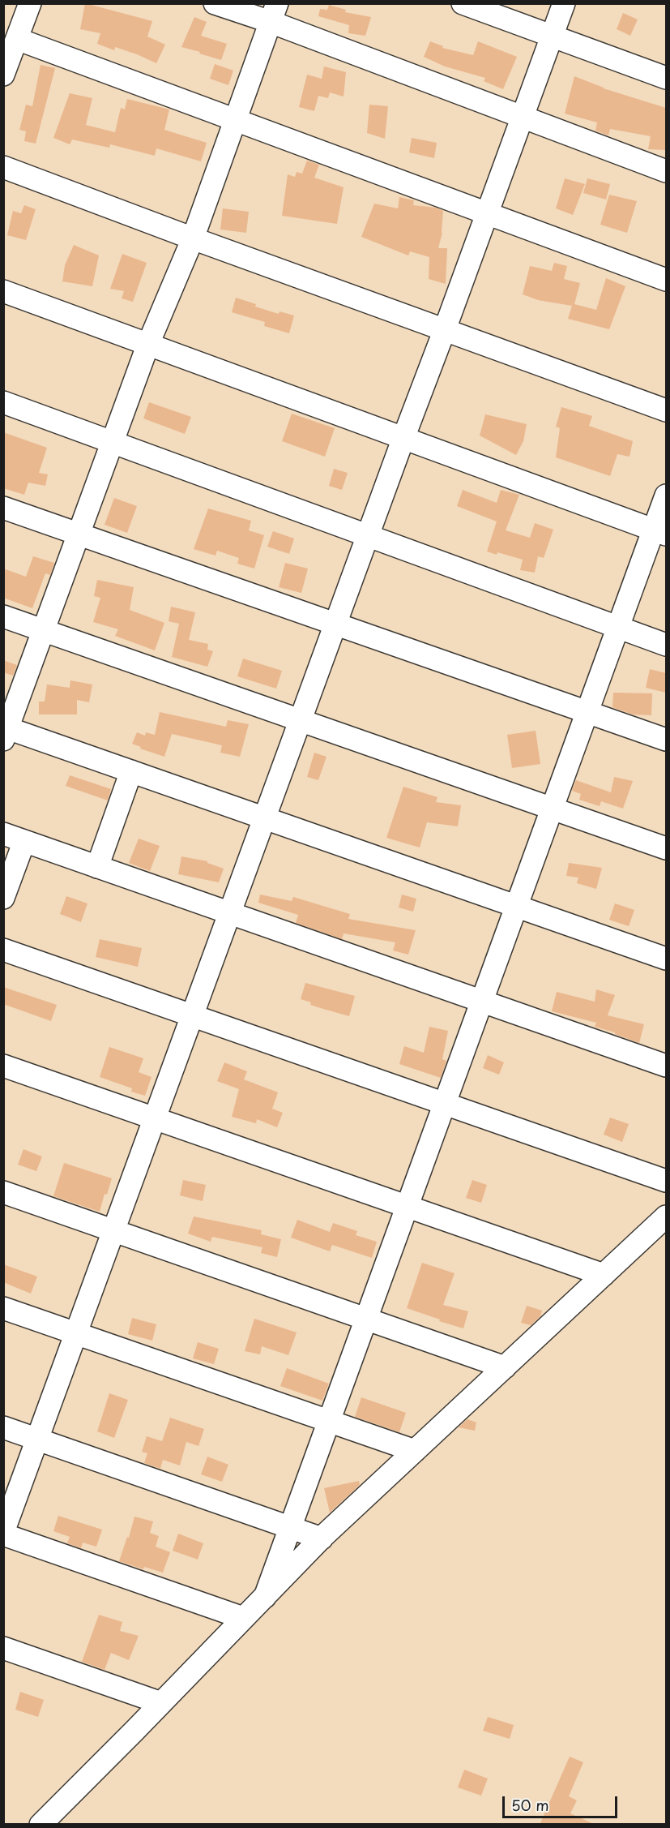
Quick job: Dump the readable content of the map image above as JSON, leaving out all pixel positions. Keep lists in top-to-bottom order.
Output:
{
  "scale_bar": "50 m"
}
